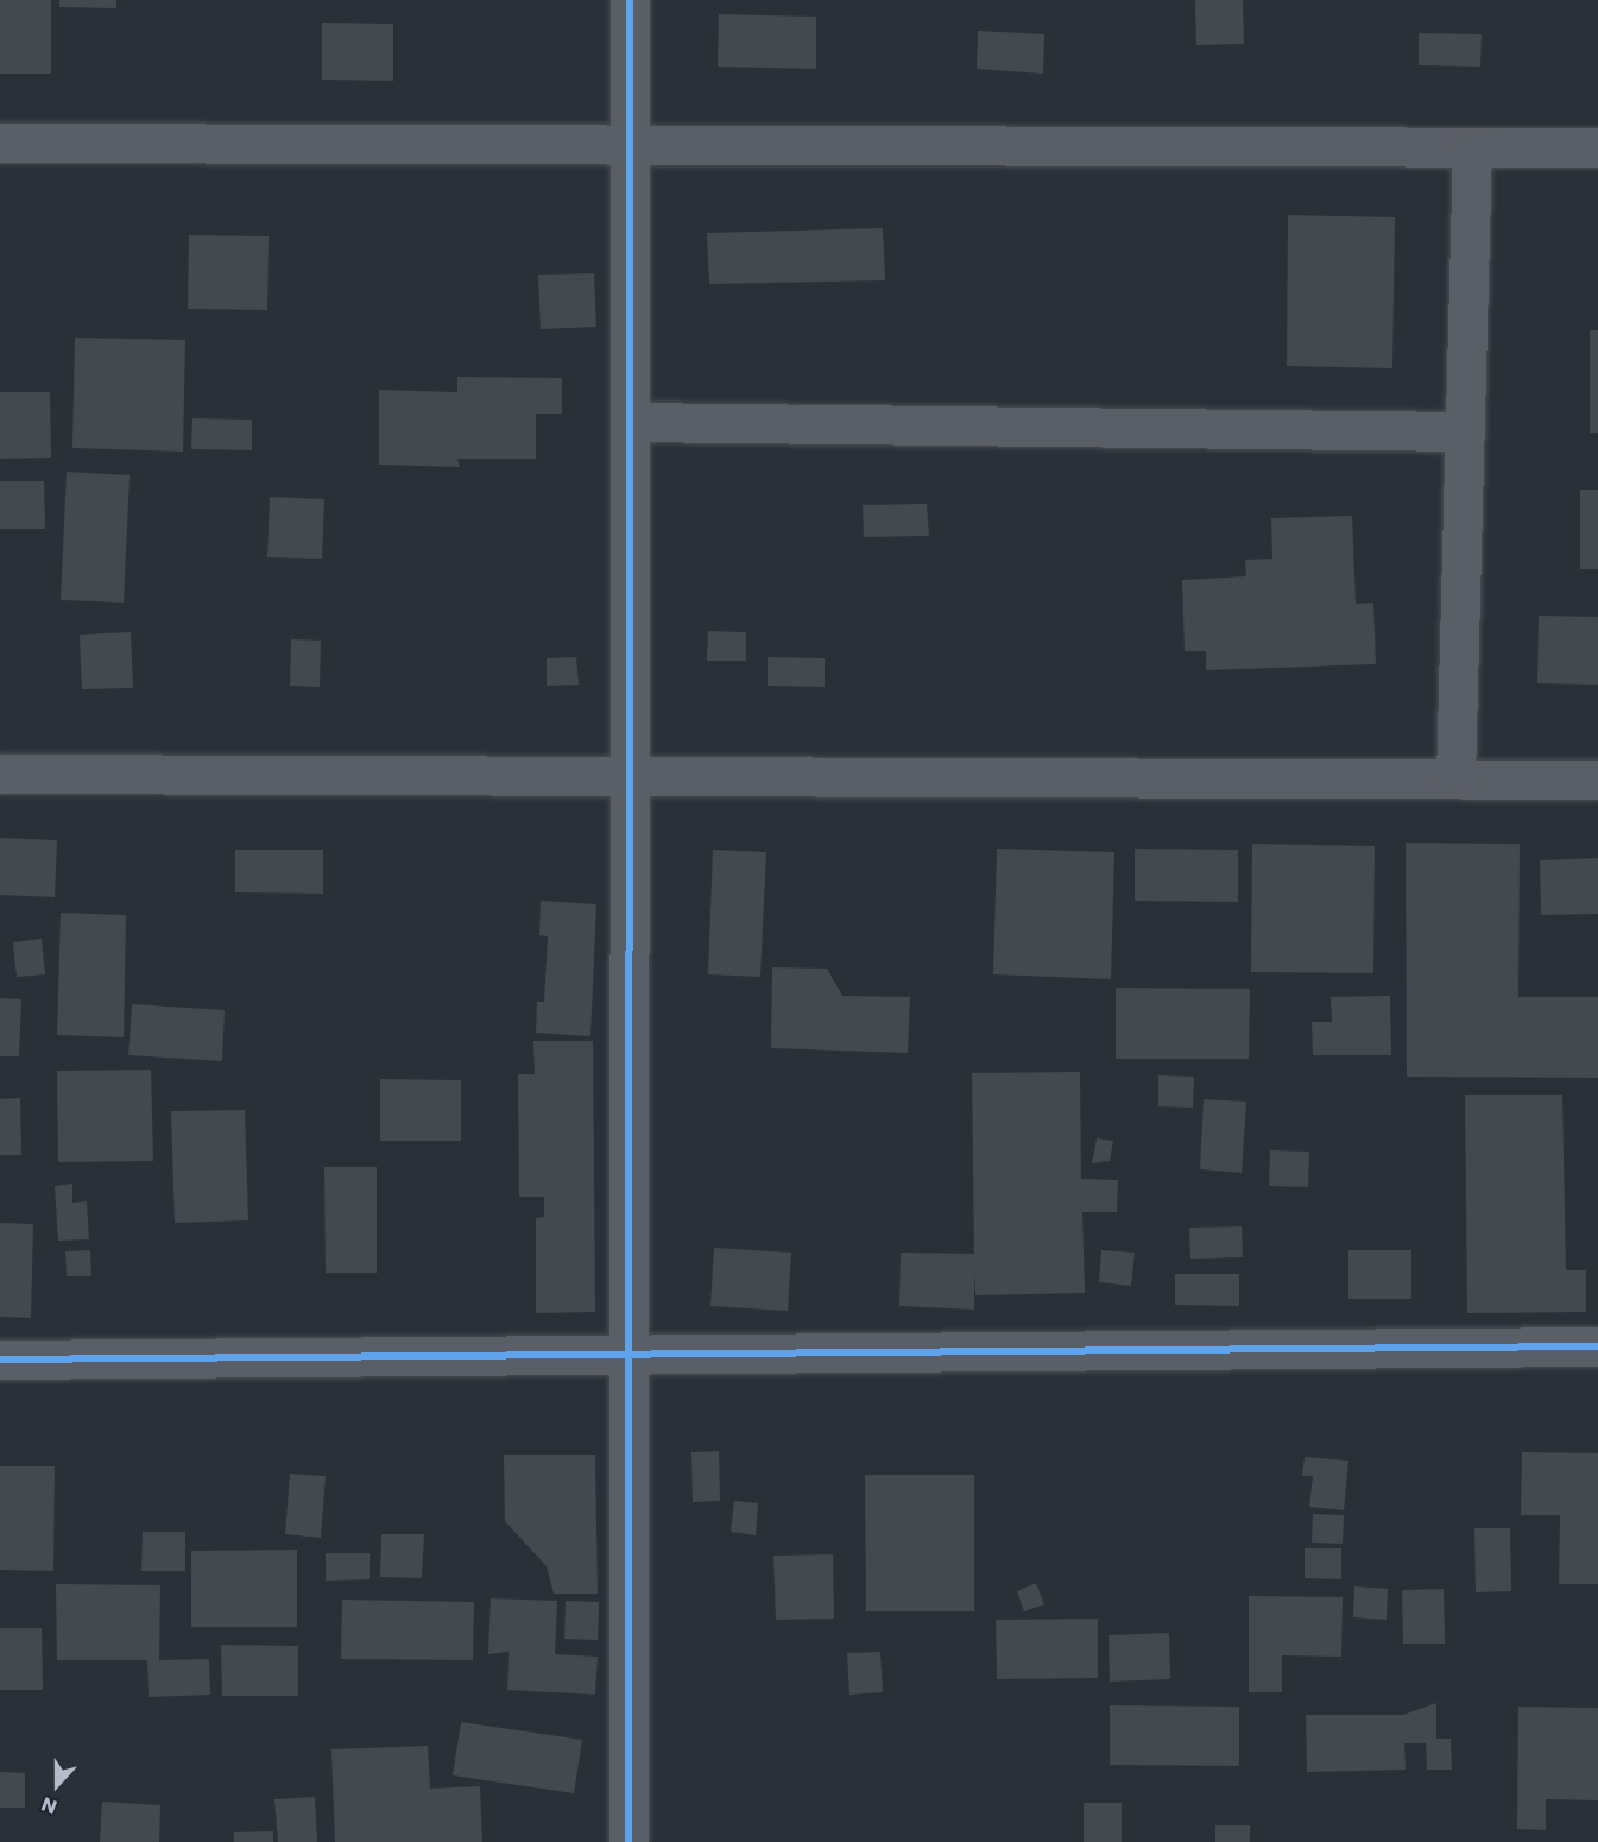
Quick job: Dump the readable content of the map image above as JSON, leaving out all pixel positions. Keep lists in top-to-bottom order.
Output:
{
  "north": "bottom"
}
